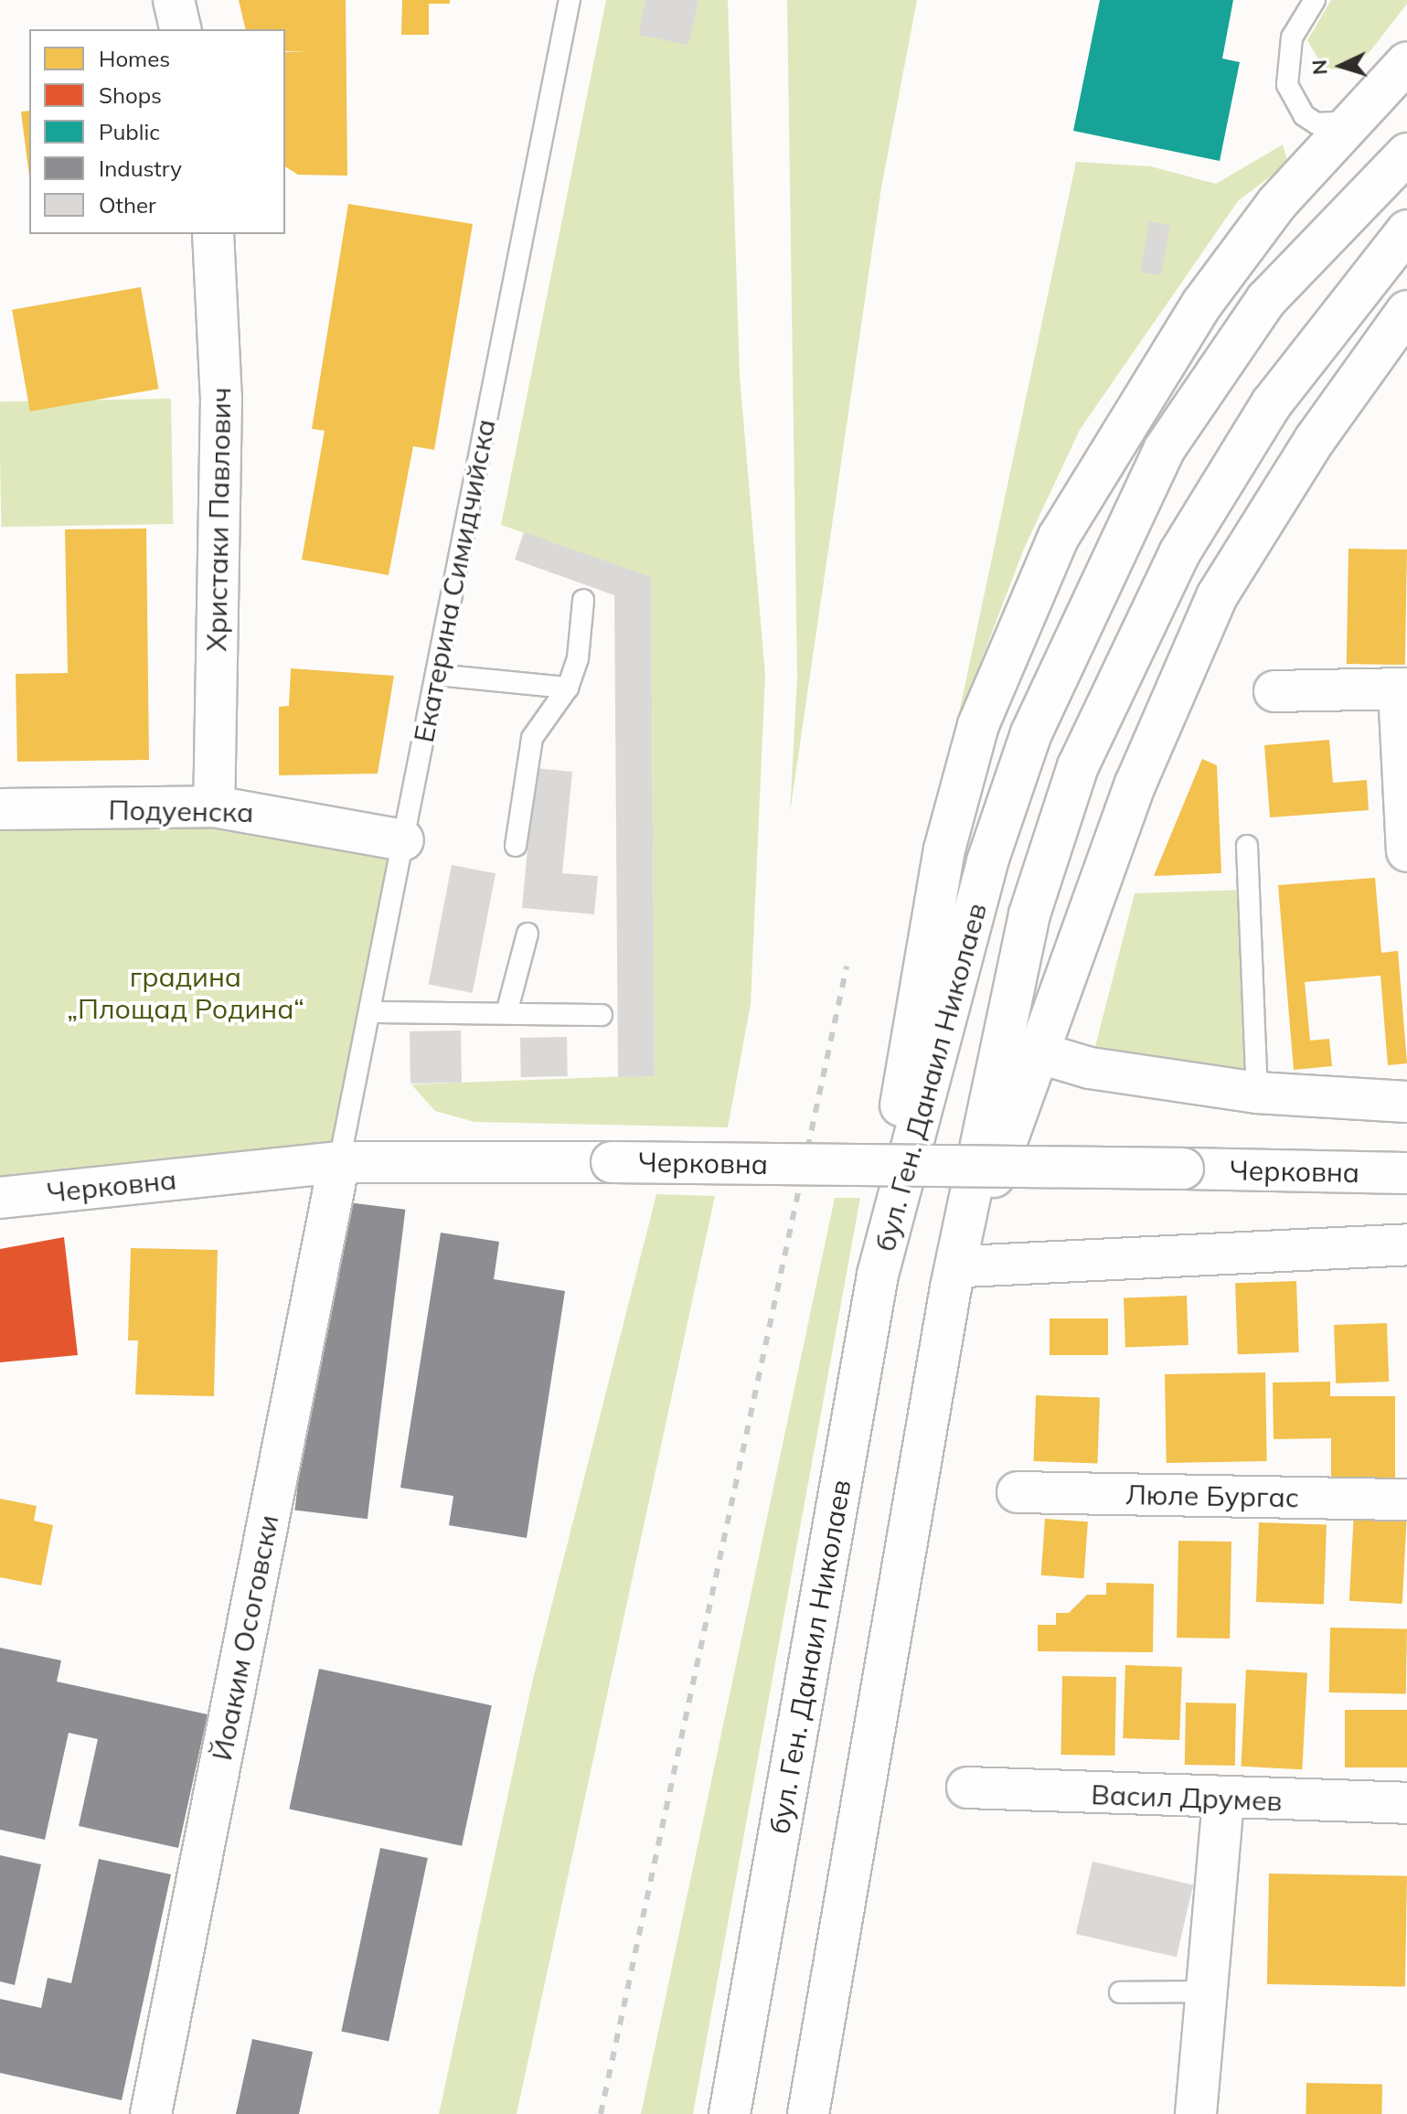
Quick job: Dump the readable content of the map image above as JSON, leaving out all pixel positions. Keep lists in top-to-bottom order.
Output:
{
  "streets": {
    "main road": [
      "Христаки Павлович",
      "Подуенска",
      "бул. Ген. Данаил Николаев",
      "Черковна",
      "Люле Бургас",
      "Йоаким Осоговски",
      "Васил Друмев"
    ],
    "lane": ["Екатерина Симидчийска"]
  },
  "crossings": [
    ["Христаки Павлович", "Подуенска"],
    ["Екатерина Симидчийска", "Подуенска"],
    ["Екатерина Симидчийска", "Черковна"],
    ["Екатерина Симидчийска", "Йоаким Осоговски"],
    ["Черковна", "Йоаким Осоговски"]
  ],
  "parks": ["градина „Площад Родина“"],
  "legend": [
    "Homes",
    "Shops",
    "Public",
    "Industry",
    "Other"
  ],
  "north": "left"
}
